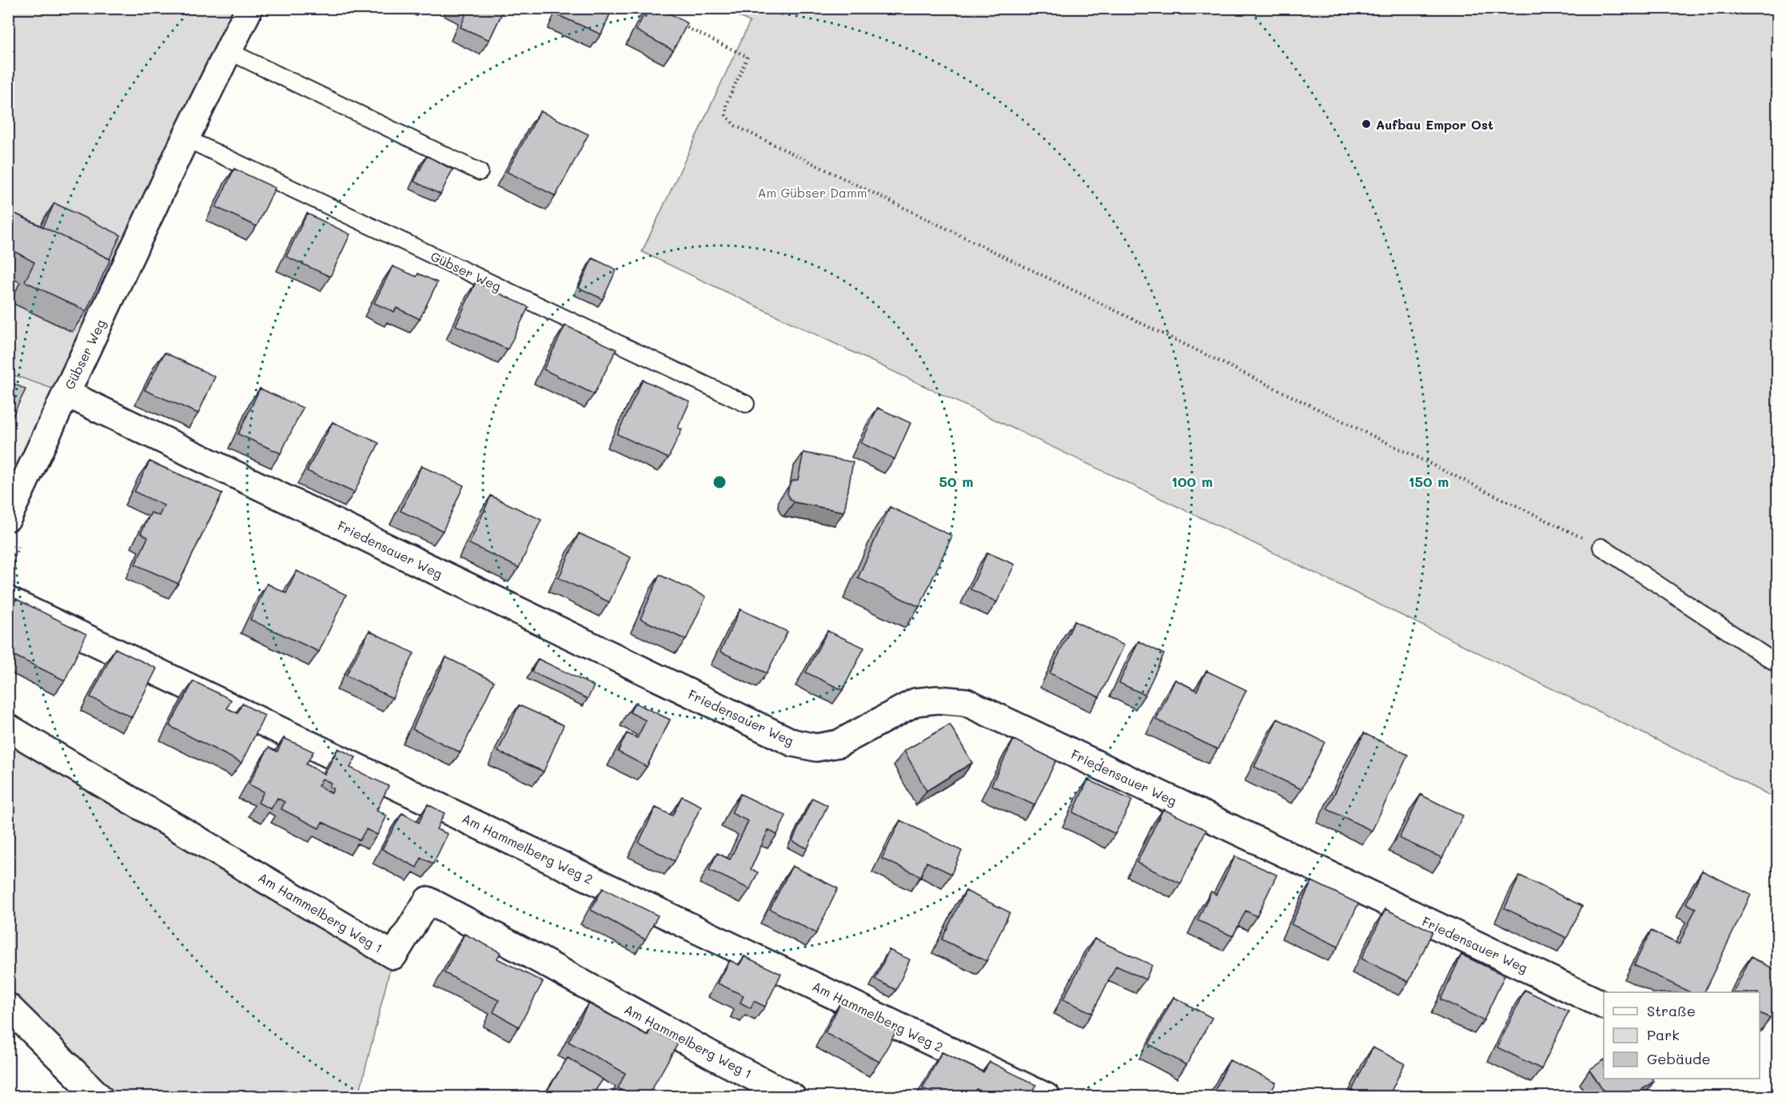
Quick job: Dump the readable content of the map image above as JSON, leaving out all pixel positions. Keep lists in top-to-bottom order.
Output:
{
  "streets": {
    "street": [
      "Gübser Weg",
      "Friedensauer Weg",
      "Am Hammelberg Weg 2",
      "Am Hammelberg Weg 1"
    ]
  },
  "crossings": [
    ["Gübser Weg", "Friedensauer Weg"]
  ],
  "parks": ["Am Gübser Damm"],
  "places": ["Aufbau Empor Ost"],
  "legend": ["Straße", "Park", "Gebäude"],
  "rings": ["50 m", "100 m", "150 m"]
}
